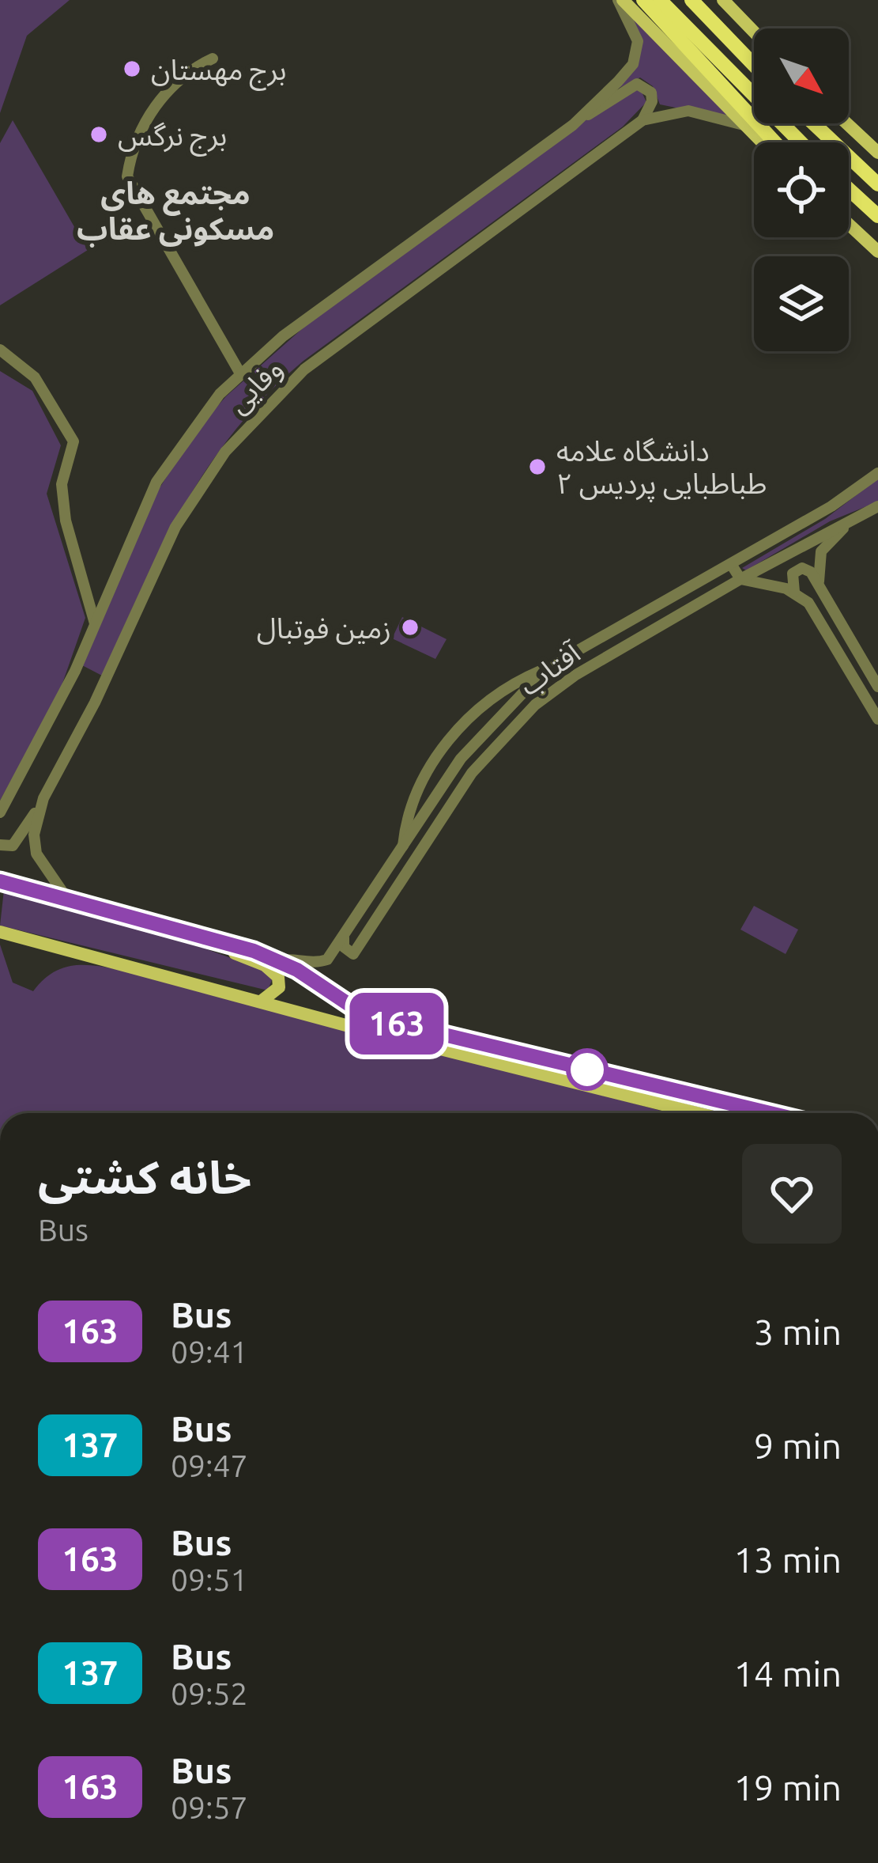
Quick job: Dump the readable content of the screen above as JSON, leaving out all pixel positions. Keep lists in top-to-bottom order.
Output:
{
  "streets": {
    "street": ["وفایی", "آفتاب"]
  },
  "districts": ["مجتمع های مسکونی عقاب"],
  "places": [
    "برج مهستان",
    "برج نرگس",
    "دانشگاه علامه طباطبایی پردیس ۲",
    "زمین فوتبال"
  ],
  "lines": ["bus line 163"],
  "north": "bottom right",
  "page": {
    "on_map": "163",
    "heading": ["خانه کشتی", "Bus"],
    "list": [
      {
        "mark": "163",
        "name": "Bus",
        "note": "09:41",
        "value": "3 min"
      },
      {
        "mark": "137",
        "name": "Bus",
        "note": "09:47",
        "value": "9 min"
      },
      {
        "mark": "163",
        "name": "Bus",
        "note": "09:51",
        "value": "13 min"
      },
      {
        "mark": "137",
        "name": "Bus",
        "note": "09:52",
        "value": "14 min"
      },
      {
        "mark": "163",
        "name": "Bus",
        "note": "09:57",
        "value": "19 min"
      }
    ]
  }
}
